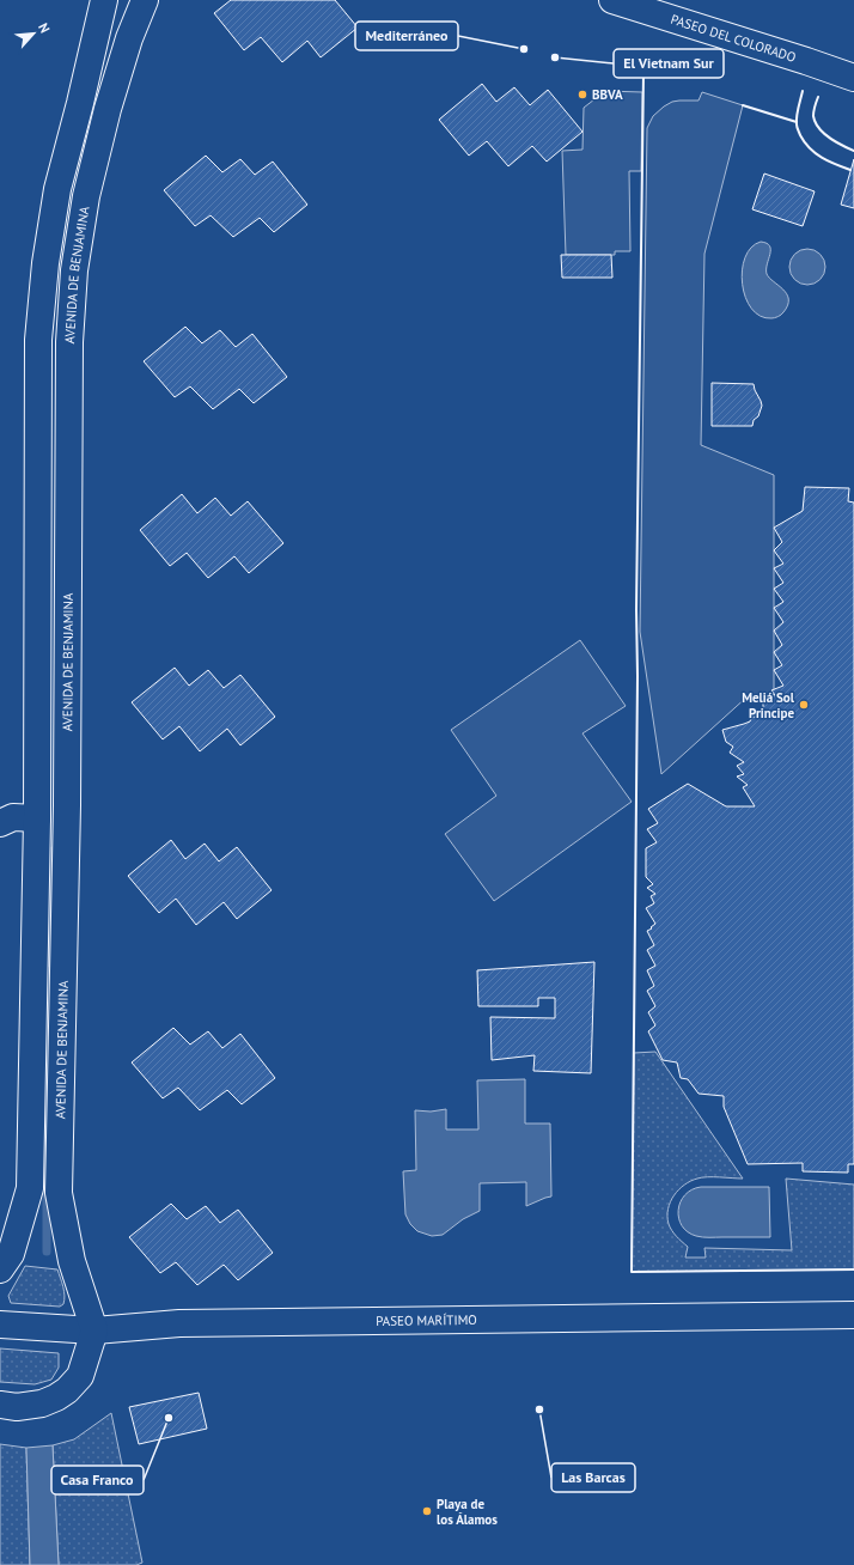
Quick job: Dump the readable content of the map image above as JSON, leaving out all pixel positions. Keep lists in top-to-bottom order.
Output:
{
  "streets": {
    "street": ["PASEO DEL COLORADO", "AVENIDA DE BENJAMINA", "PASEO MARÍTIMO"]
  },
  "crossings": [
    ["AVENIDA DE BENJAMINA", "PASEO MARÍTIMO"]
  ],
  "places": [
    "Mediterráneo",
    "El Vietnam Sur",
    "BBVA",
    "Meliá Sol Principe",
    "Las Barcas",
    "Casa Franco",
    "Playa de los Álamos"
  ],
  "north": "top right"
}
